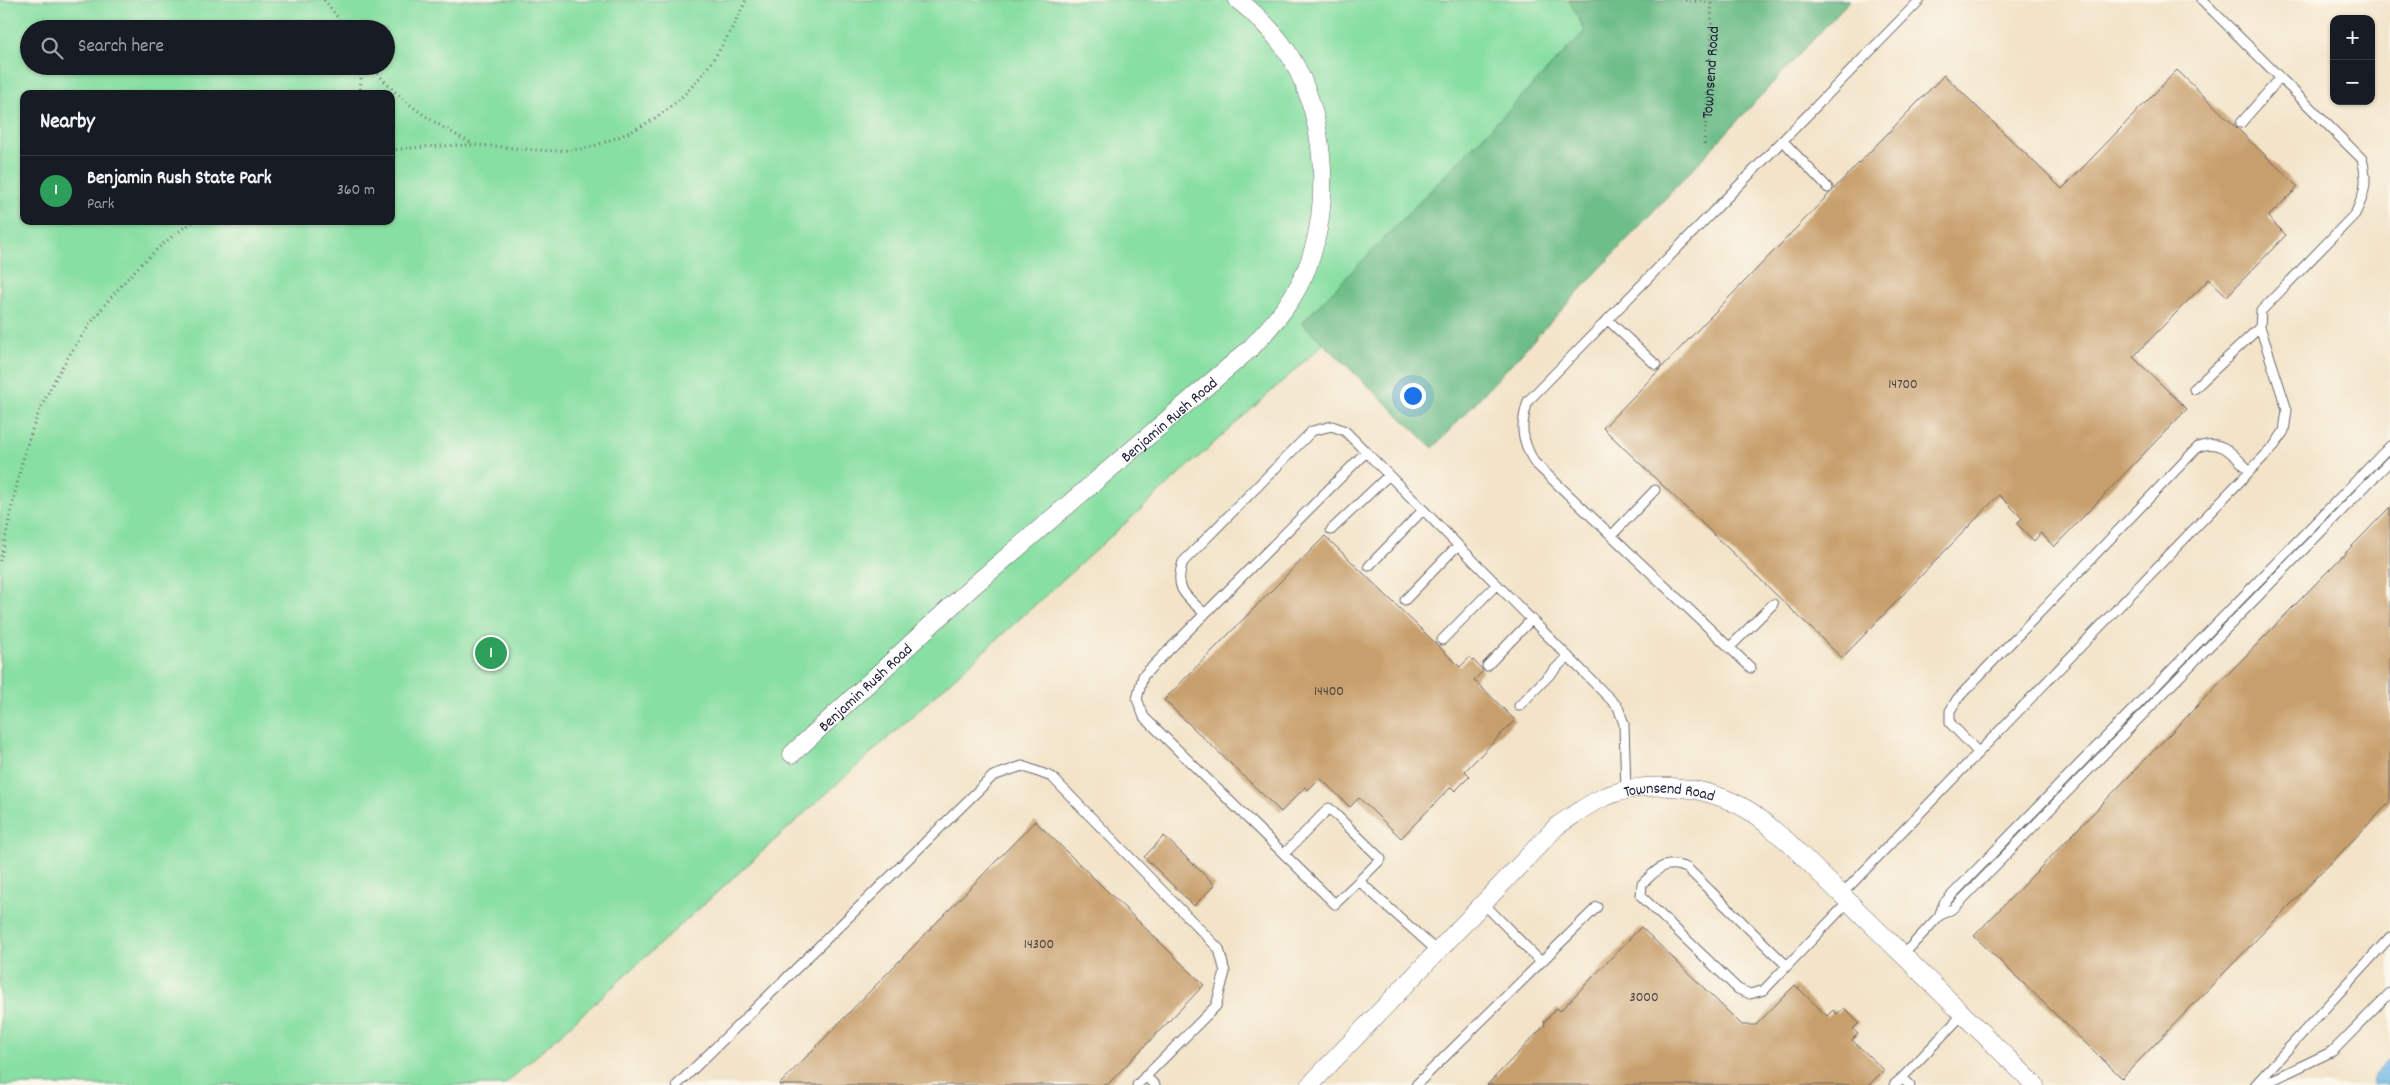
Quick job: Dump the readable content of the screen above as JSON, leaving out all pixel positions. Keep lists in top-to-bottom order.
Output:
{
  "streets": {
    "street": ["Townsend Road", "Benjamin Rush Road"]
  },
  "house_numbers": [
    "14700",
    "14400",
    "14300",
    "3000"
  ],
  "page": {
    "map_buttons": ["+", "−"],
    "search": "Search here",
    "heading": "Nearby",
    "list": [
      {
        "mark": "1",
        "name": "Benjamin Rush State Park",
        "note": "Park",
        "value": "360 m"
      }
    ],
    "pins": "1"
  }
}
